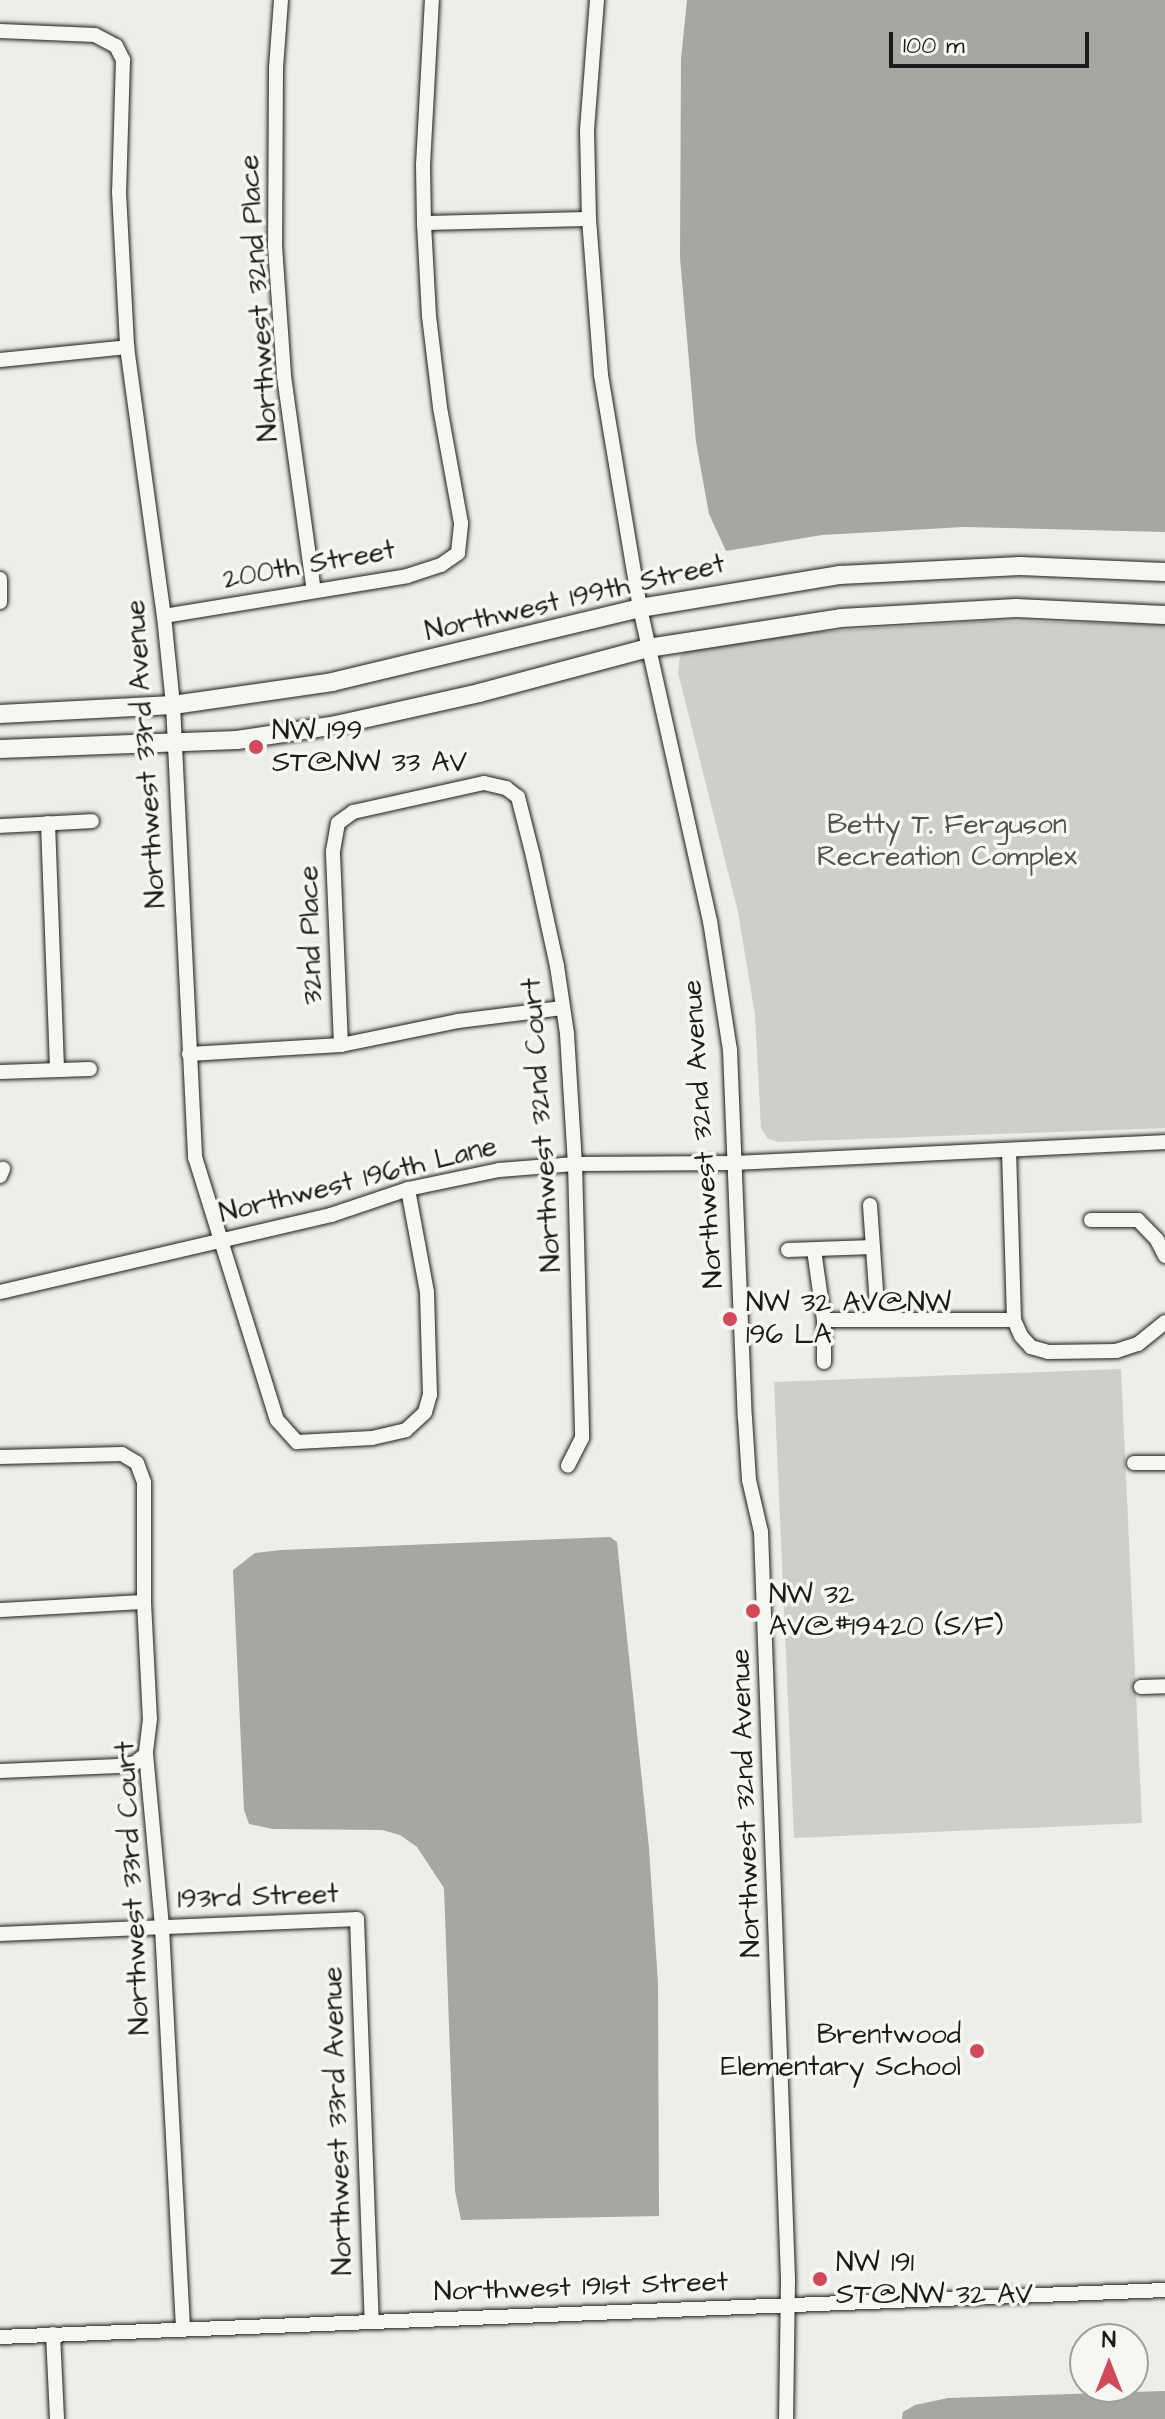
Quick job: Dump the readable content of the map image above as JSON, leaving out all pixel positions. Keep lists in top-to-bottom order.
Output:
{
  "streets": {
    "main road": ["Northwest 199th Street"],
    "street": [
      "Northwest 32nd Place",
      "200th Street",
      "Northwest 33rd Avenue",
      "32nd Place",
      "Northwest 32nd Court",
      "Northwest 32nd Avenue",
      "Northwest 196th Lane",
      "Northwest 33rd Court",
      "193rd Street",
      "Northwest 191st Street"
    ]
  },
  "crossings": [
    ["Northwest 32nd Place", "200th Street"],
    ["200th Street", "Northwest 33rd Avenue"],
    ["Northwest 199th Street", "Northwest 33rd Avenue"],
    ["Northwest 199th Street", "Northwest 32nd Avenue"],
    ["Northwest 33rd Avenue", "Northwest 196th Lane"],
    ["Northwest 33rd Avenue", "193rd Street"],
    ["Northwest 33rd Avenue", "Northwest 191st Street"],
    ["32nd Place", "Northwest 32nd Court"],
    ["Northwest 32nd Court", "Northwest 196th Lane"],
    ["Northwest 32nd Avenue", "Northwest 196th Lane"],
    ["Northwest 32nd Avenue", "Northwest 191st Street"],
    ["Northwest 33rd Court", "193rd Street"],
    ["Northwest 33rd Court", "Northwest 191st Street"]
  ],
  "parks": ["Betty T. Ferguson Recreation Complex"],
  "places": [
    "NW 199 ST@NW 33 AV",
    "NW 32 AV@NW 196 LA",
    "NW 32 AV@#19420 (S/F)",
    "Brentwood Elementary School",
    "NW 191 ST@NW 32 AV"
  ],
  "scale_bar": "100 m",
  "north": "top"
}
